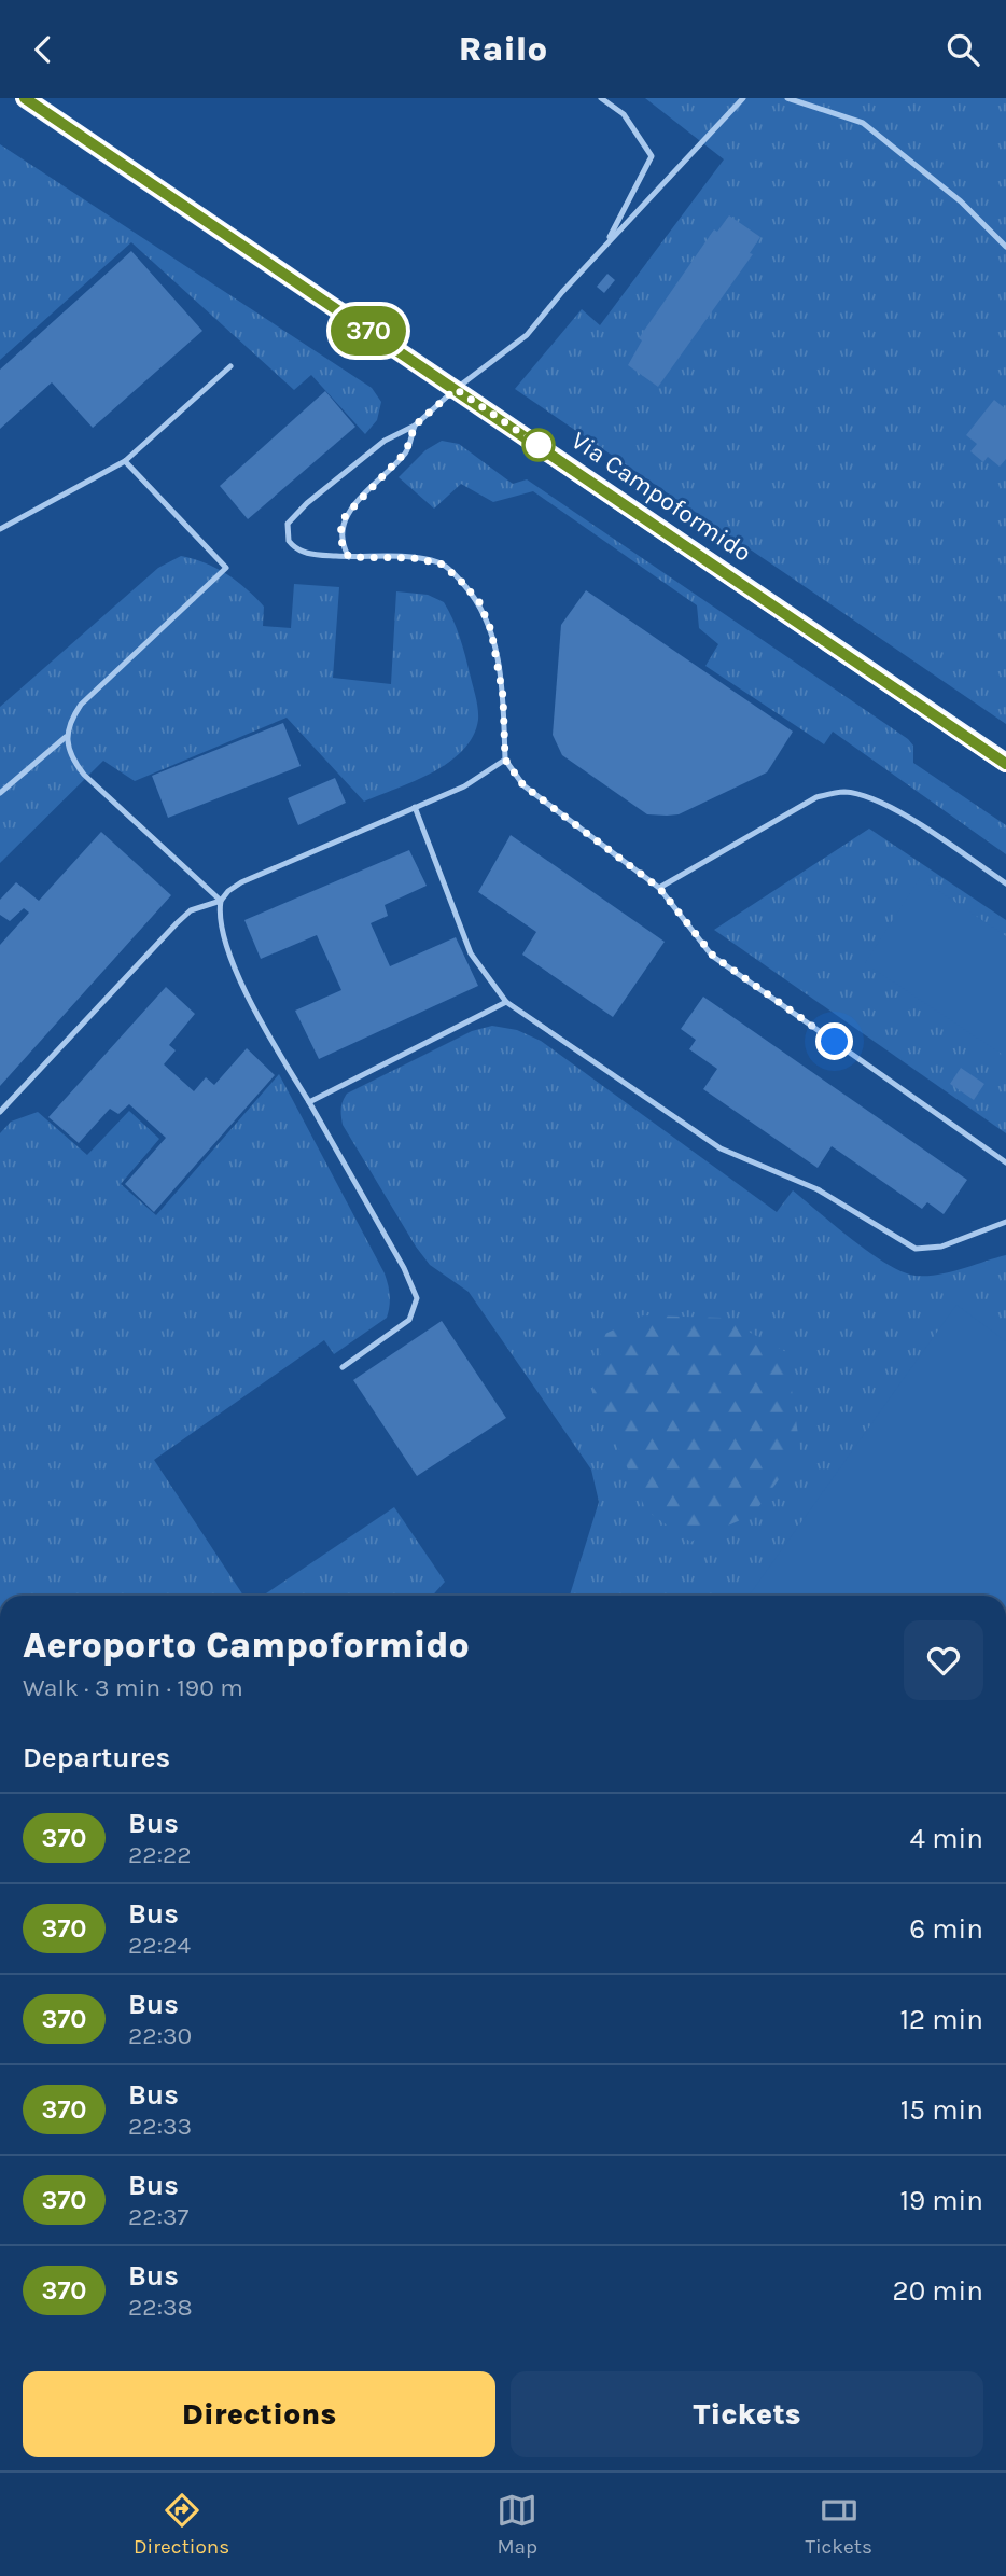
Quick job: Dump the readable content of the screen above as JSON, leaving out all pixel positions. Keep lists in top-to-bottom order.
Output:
{
  "streets": {
    "main road": ["Via Campoformido"]
  },
  "lines": ["bus line 370"],
  "page": {
    "header": "Railo",
    "on_map": "370",
    "heading": [
      ["Aeroporto Campoformido", "Walk · 3 min · 190 m"],
      "Departures"
    ],
    "list": [
      {
        "mark": "370",
        "name": "Bus",
        "note": "22:22",
        "value": "4 min"
      },
      {
        "mark": "370",
        "name": "Bus",
        "note": "22:24",
        "value": "6 min"
      },
      {
        "mark": "370",
        "name": "Bus",
        "note": "22:30",
        "value": "12 min"
      },
      {
        "mark": "370",
        "name": "Bus",
        "note": "22:33",
        "value": "15 min"
      },
      {
        "mark": "370",
        "name": "Bus",
        "note": "22:37",
        "value": "19 min"
      },
      {
        "mark": "370",
        "name": "Bus",
        "note": "22:38",
        "value": "20 min"
      }
    ],
    "buttons": ["Directions", "Tickets"],
    "tabs": ["Directions", "Map", "Tickets"]
  }
}
